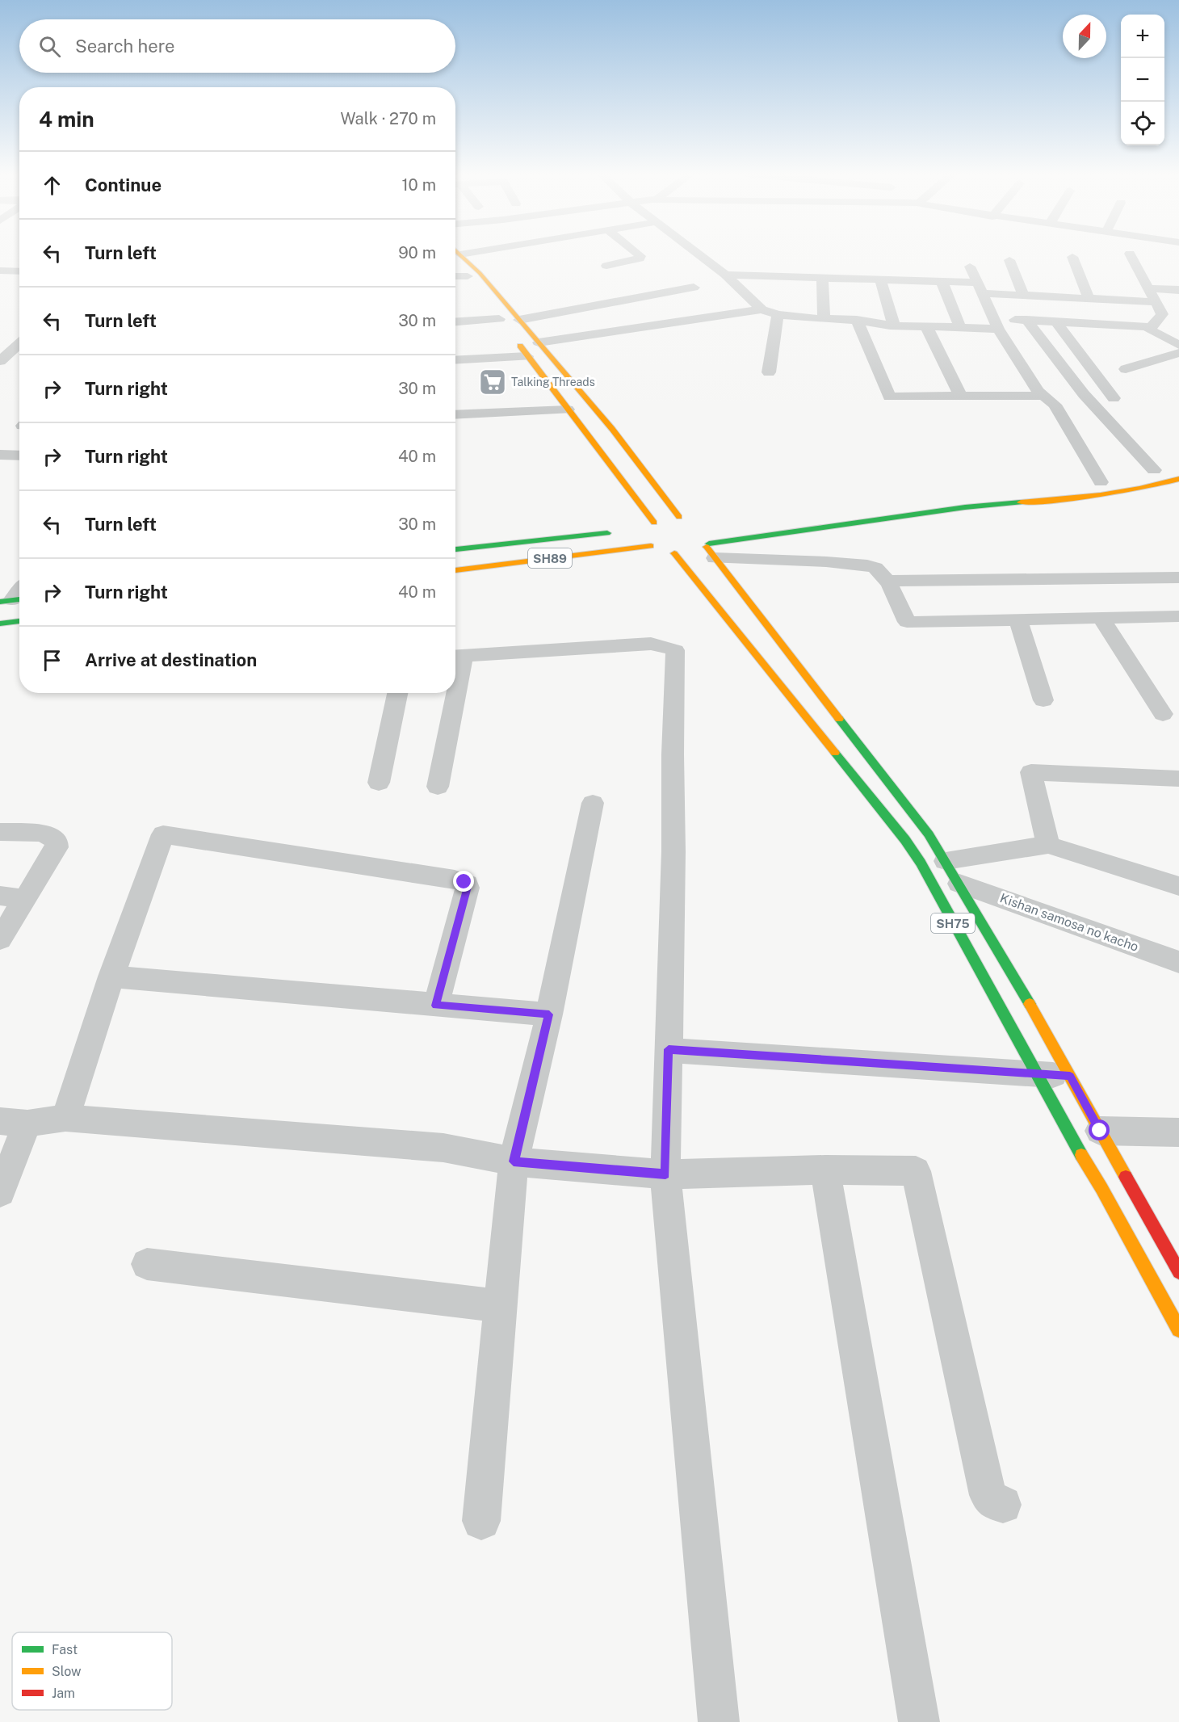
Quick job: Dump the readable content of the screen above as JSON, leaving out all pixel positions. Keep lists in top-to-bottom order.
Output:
{
  "streets": {
    "main road": ["SH89", "SH75"],
    "street": ["Kishan samosa no kacho"]
  },
  "crossings": [
    ["SH89", "SH75"],
    ["Kishan samosa no kacho", "SH75"]
  ],
  "places": {
    "supermarket": ["Talking Threads"]
  },
  "legend": ["Fast", "Slow", "Jam"],
  "north": "top",
  "page": {
    "map_buttons": ["+", "−"],
    "search": "Search here",
    "heading": ["4 min", "Walk · 270 m"],
    "list": [
      ["Continue", "10 m"],
      ["Turn left", "90 m"],
      ["Turn left", "30 m"],
      ["Turn right", "30 m"],
      ["Turn right", "40 m"],
      ["Turn left", "30 m"],
      ["Turn right", "40 m"],
      "Arrive at destination"
    ]
  }
}
